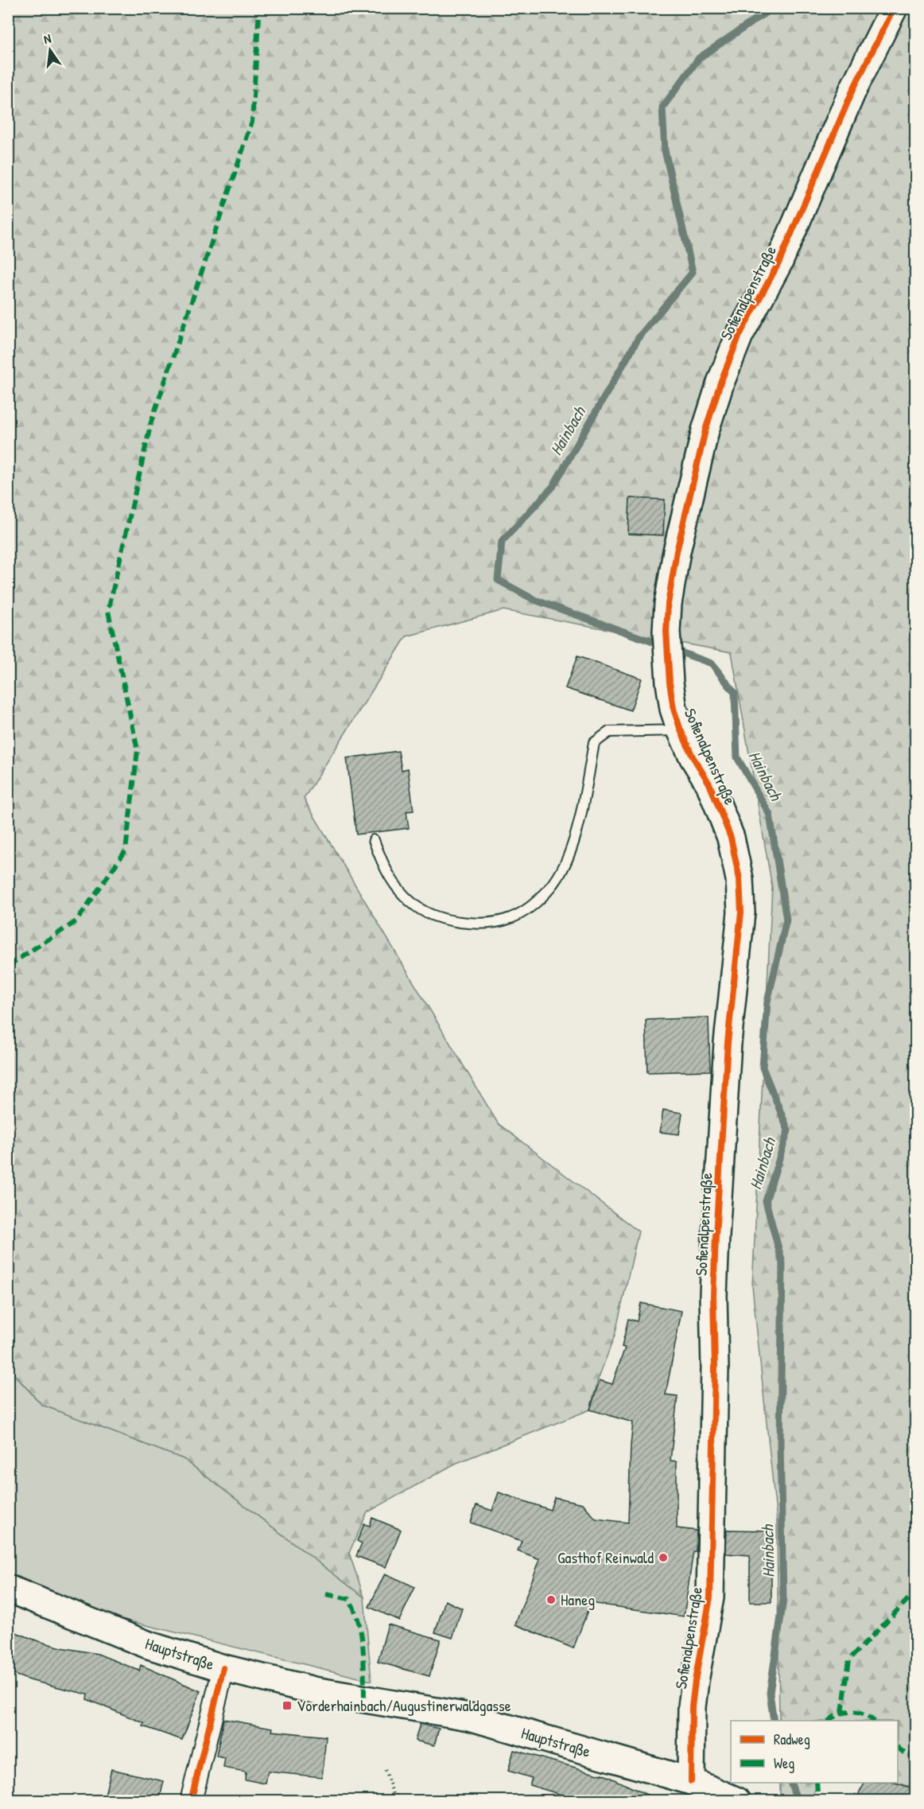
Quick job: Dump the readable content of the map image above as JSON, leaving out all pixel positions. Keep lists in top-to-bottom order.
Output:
{
  "streets": {
    "street": ["Sofienalpenstraße", "Hauptstraße"]
  },
  "crossings": [
    ["Sofienalpenstraße", "Hauptstraße"]
  ],
  "water": ["Hainbach"],
  "places": {
    "other": ["Gasthof Reinwald", "Haneg"],
    "transit": ["Vorderhainbach/Augustinerwaldgasse"]
  },
  "legend": ["Radweg", "Weg"],
  "north": "top"
}
